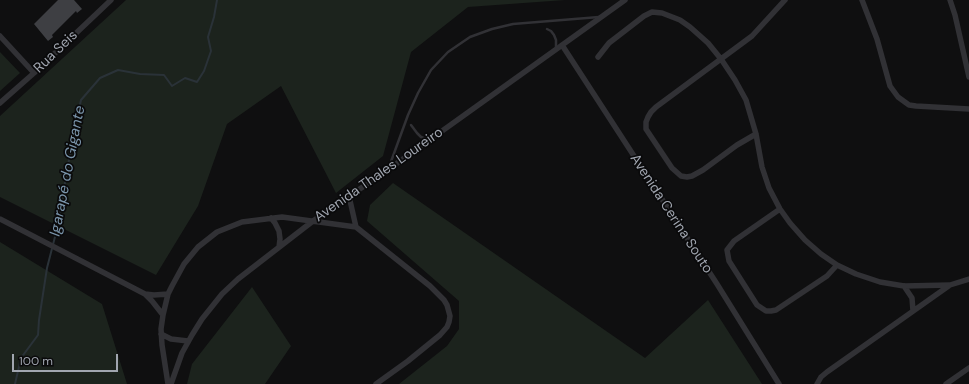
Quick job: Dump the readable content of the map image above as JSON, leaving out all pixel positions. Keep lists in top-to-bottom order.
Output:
{
  "streets": {
    "street": ["Rua Seis", "Avenida Thales Loureiro", "Avenida Cerina Souto"]
  },
  "crossings": [
    ["Avenida Thales Loureiro", "Avenida Cerina Souto"]
  ],
  "water": ["Igarapé do Gigante"],
  "scale_bar": "100 m"
}
